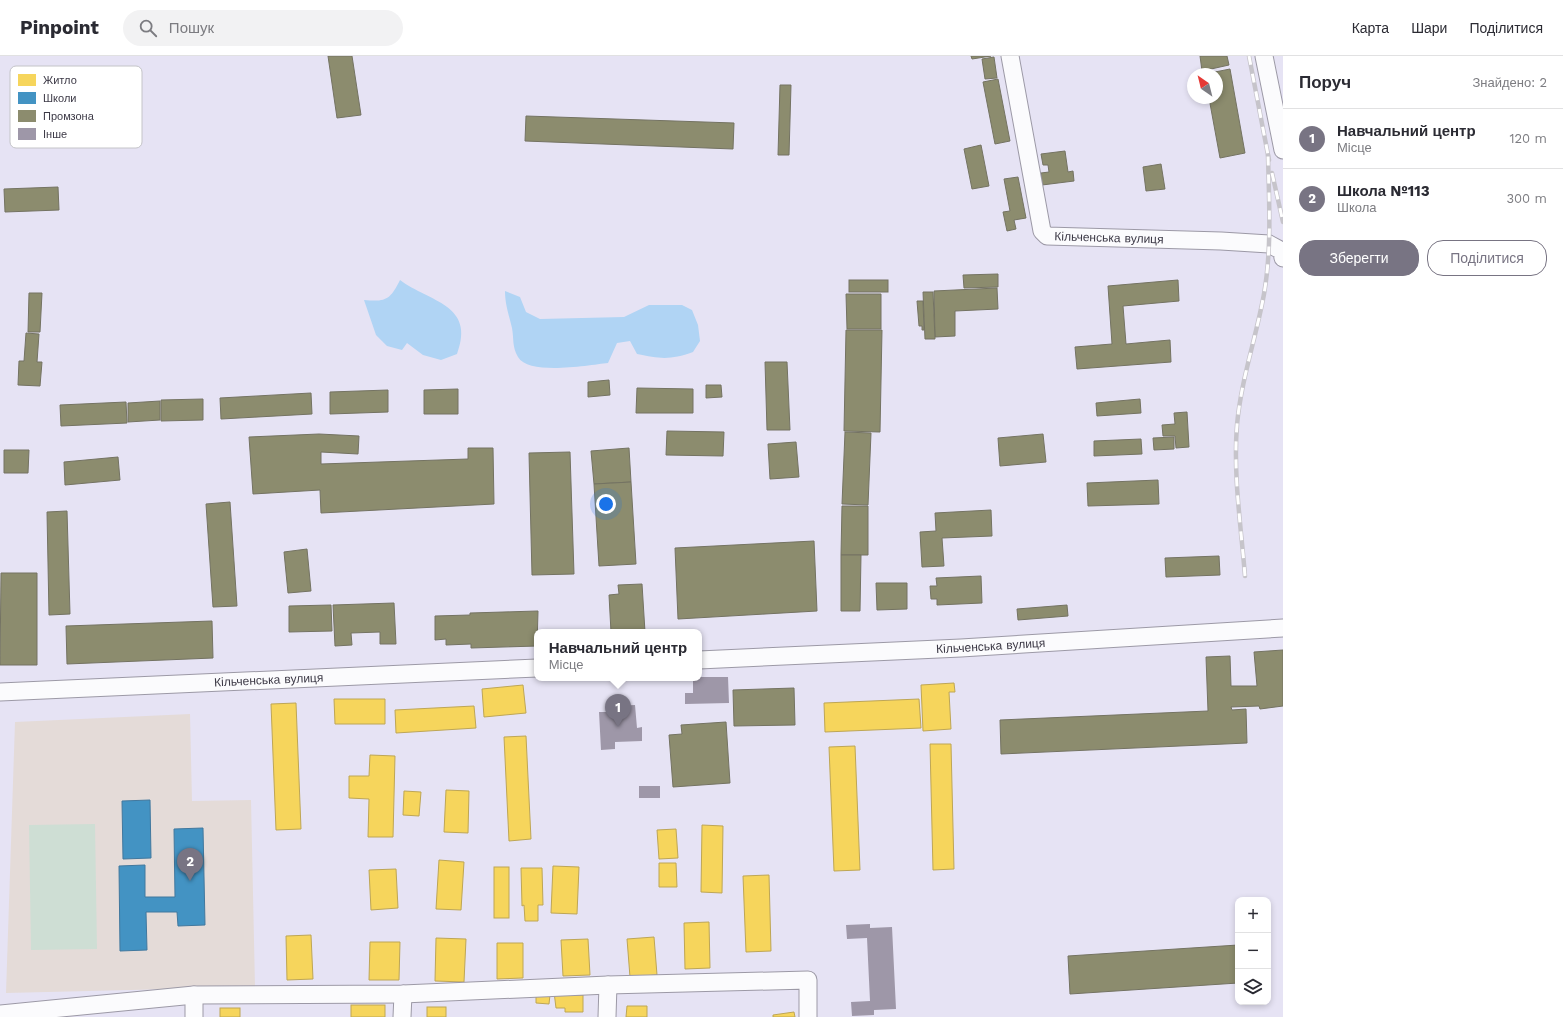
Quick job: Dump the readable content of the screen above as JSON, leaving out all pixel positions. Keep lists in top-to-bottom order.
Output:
{
  "streets": {
    "street": ["Кільченська вулиця"]
  },
  "legend": [
    "Житло",
    "Школи",
    "Промзона",
    "Інше"
  ],
  "north": "top left",
  "page": {
    "header": "Pinpoint",
    "search": "Пошук",
    "nav": ["Карта", "Шари", "Поділитися"],
    "heading": ["Поруч", "Знайдено: 2"],
    "list": [
      {
        "mark": "1",
        "name": "Навчальний центр",
        "note": "Місце",
        "value": "120 m"
      },
      {
        "mark": "2",
        "name": "Школа №113",
        "note": "Школа",
        "value": "300 m"
      }
    ],
    "buttons": ["Зберегти", "Поділитися"],
    "popup": ["Навчальний центр", "Місце"],
    "pins": ["1", "2"],
    "map_buttons": ["+", "−"]
  }
}
